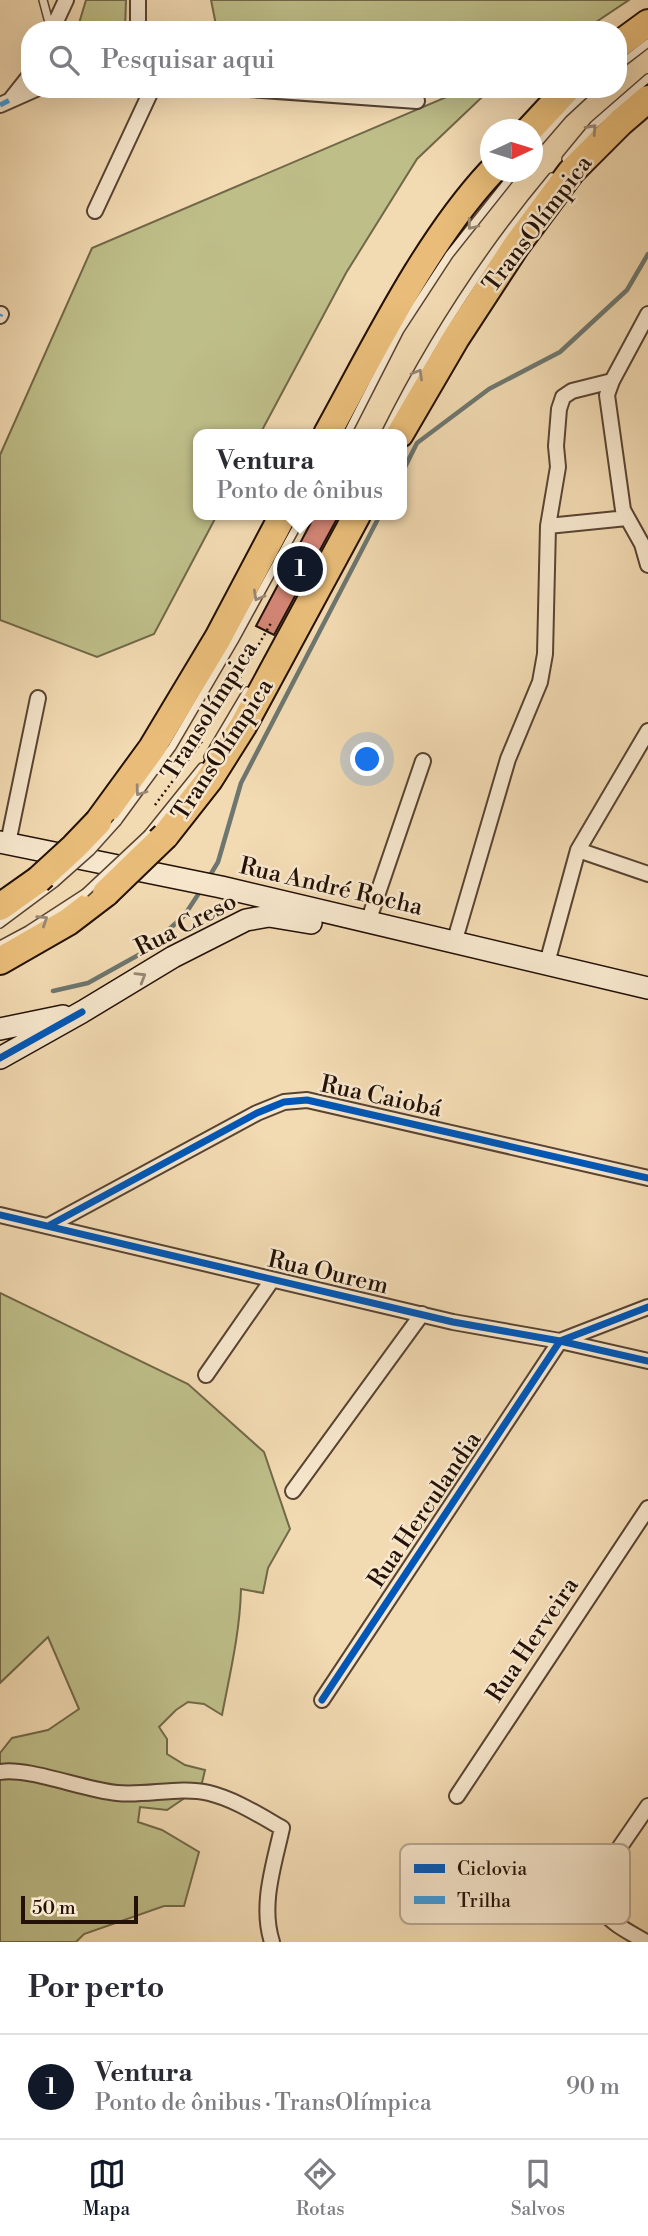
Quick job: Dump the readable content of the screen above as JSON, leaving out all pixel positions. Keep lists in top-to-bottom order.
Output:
{
  "streets": {
    "highway": ["TransOlímpica"],
    "main road": ["Rua André Rocha", "Rua Creso"],
    "street": [
      "Rua Caiobá",
      "Rua Ourem",
      "Rua Herculandia",
      "Rua Herveira"
    ],
    "lane": ["Transolímpica"]
  },
  "crossings": [
    ["TransOlímpica", "Transolímpica"],
    ["Rua André Rocha", "Rua Creso"],
    ["Rua Caiobá", "Rua Ourem"],
    ["Rua Ourem", "Rua Herculandia"]
  ],
  "one_way": ["Rua Creso"],
  "legend": ["Ciclovia", "Trilha"],
  "scale_bar": "50 m",
  "north": "right",
  "page": {
    "search": "Pesquisar aqui",
    "popup": ["Ventura", "Ponto de ônibus"],
    "pins": "1",
    "scale": "50 m",
    "heading": "Por perto",
    "list": [
      {
        "mark": "1",
        "name": "Ventura",
        "note": "Ponto de ônibus · TransOlímpica",
        "value": "90 m"
      }
    ],
    "nav": ["Mapa", "Rotas", "Salvos"]
  }
}
